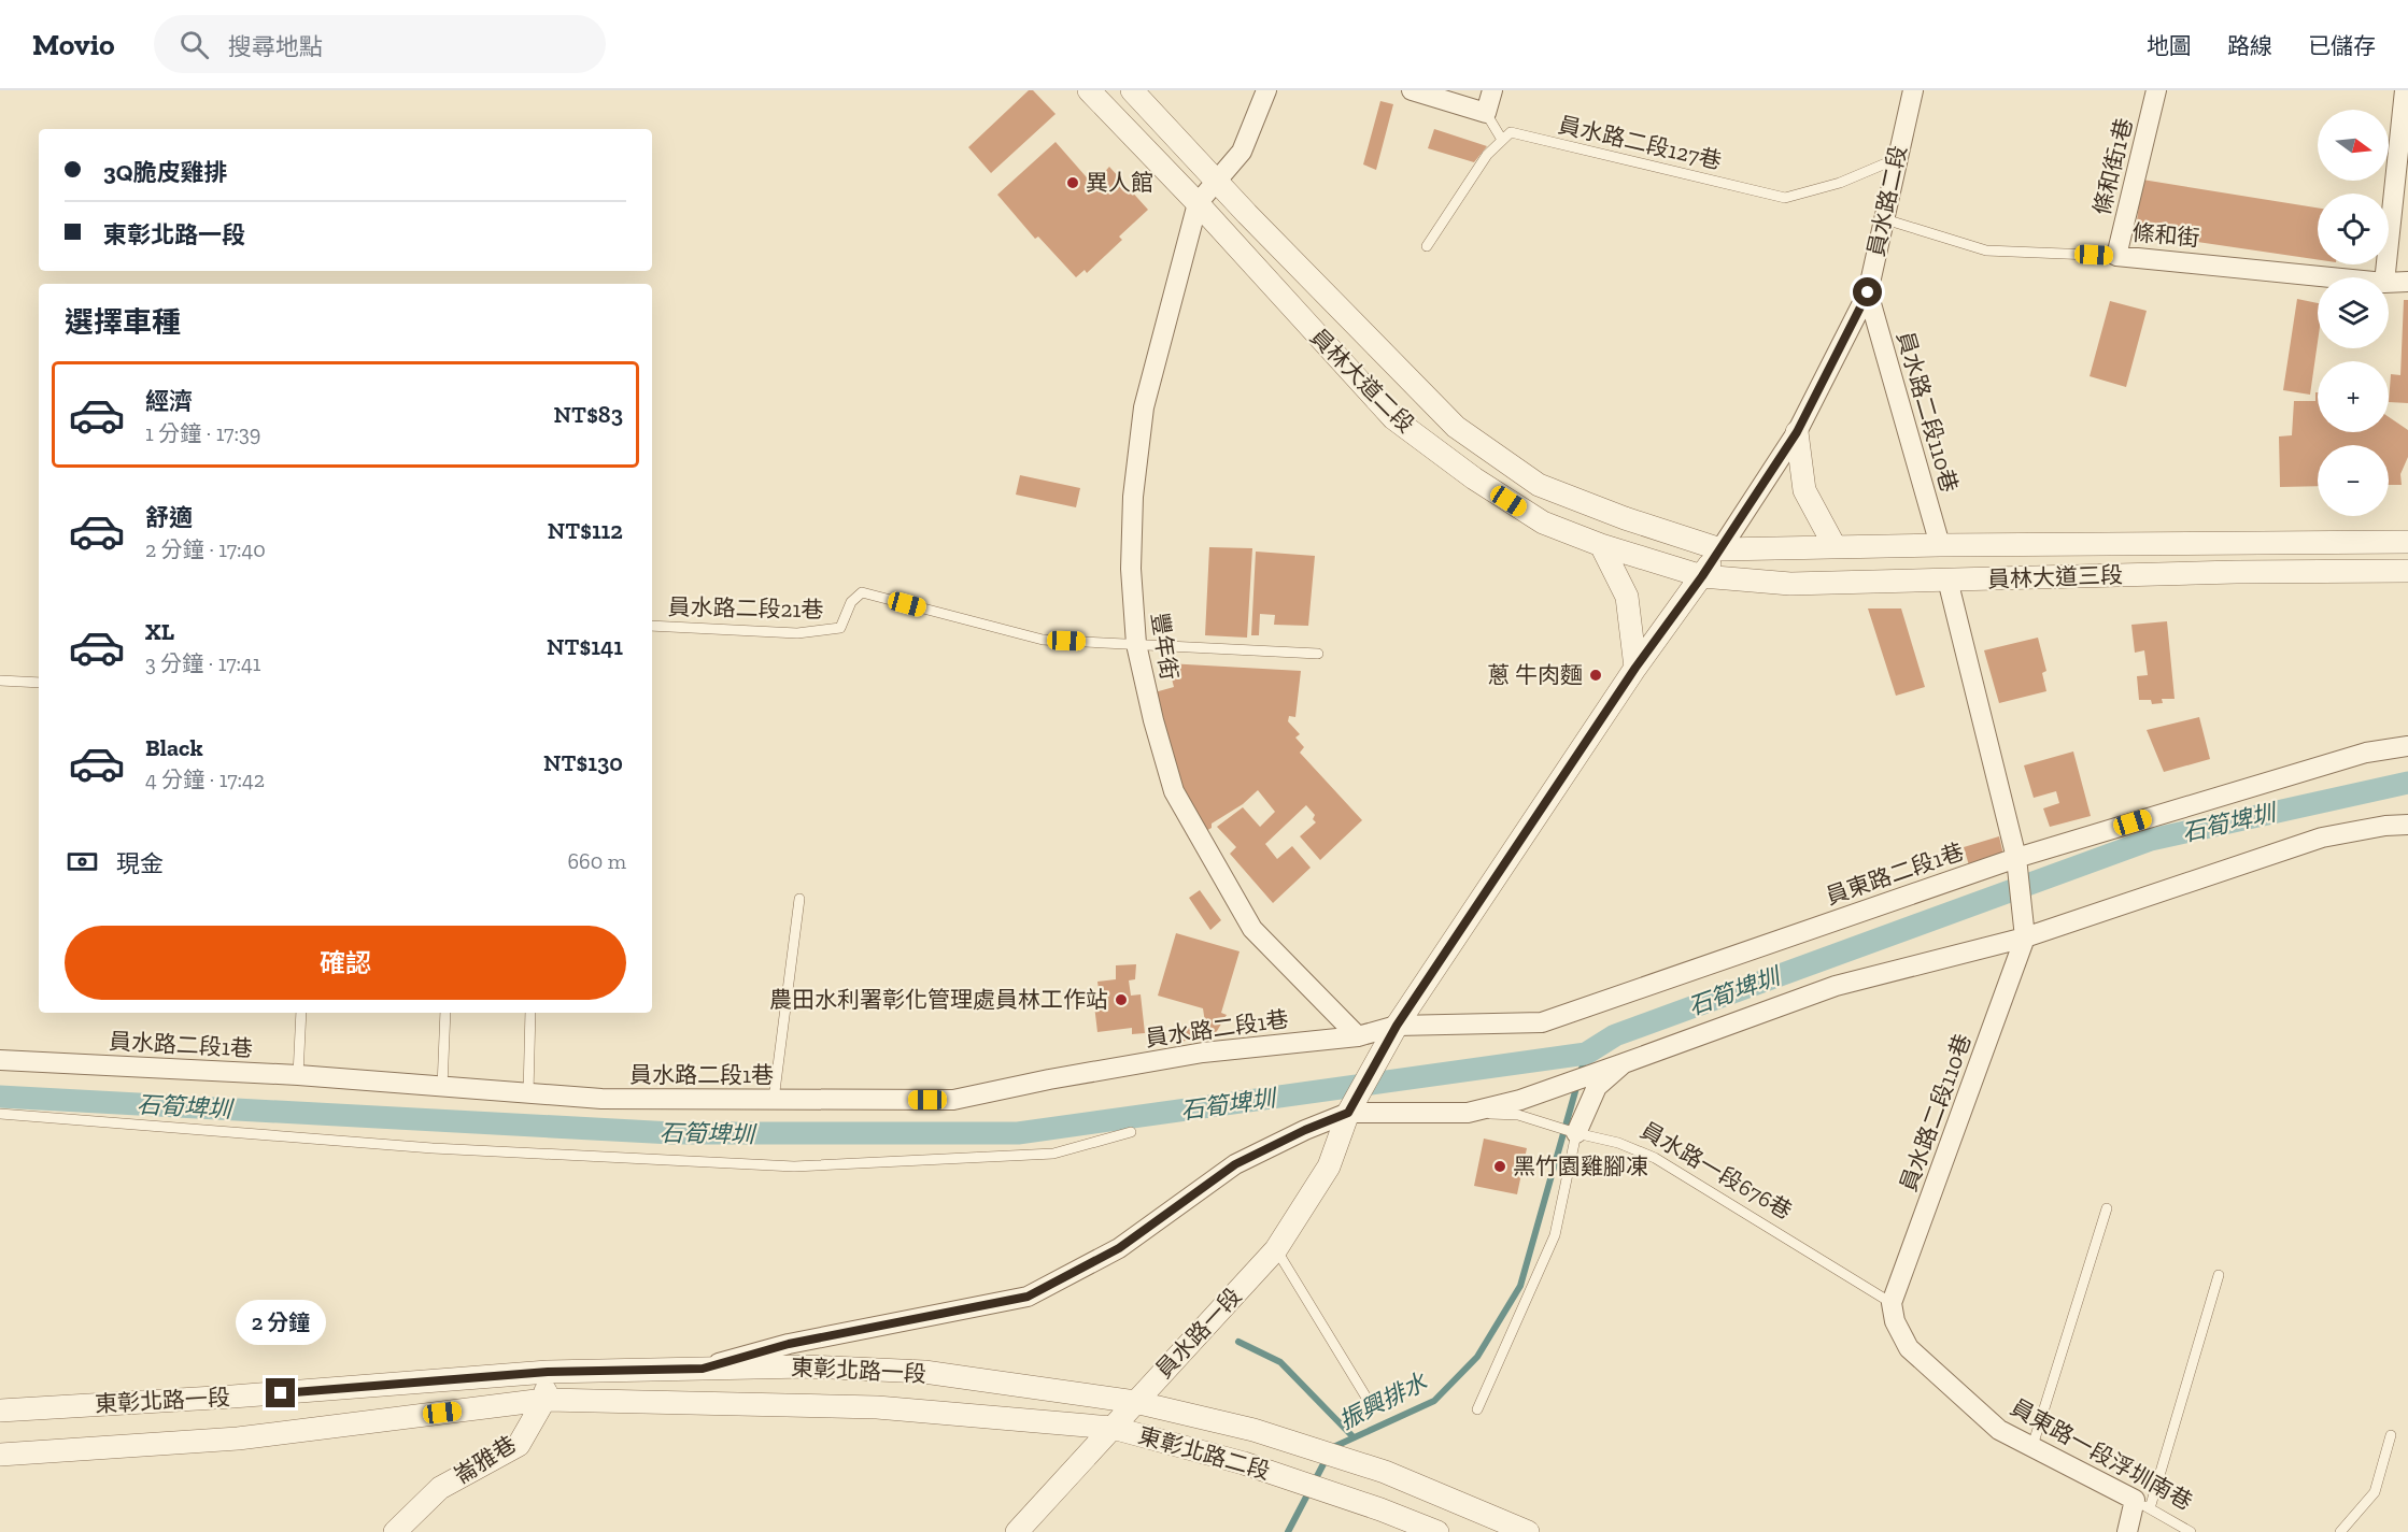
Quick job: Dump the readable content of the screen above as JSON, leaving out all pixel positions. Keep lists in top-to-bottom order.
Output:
{
  "streets": {
    "street": [
      "條和街1巷",
      "員水路二段",
      "條和街",
      "員林大道二段",
      "員水路二段110巷",
      "員林大道三段",
      "豐年街",
      "員東路二段1巷",
      "員水路二段1巷",
      "員水路一段",
      "東彰北路一段",
      "東彰北路二段",
      "員東路一段浮圳南巷",
      "崙雅巷"
    ],
    "lane": ["員水路二段127巷", "員水路二段21巷", "員水路一段676巷"]
  },
  "crossings": [
    ["員水路二段127巷", "員水路二段"],
    ["條和街1巷", "條和街"],
    ["員水路二段", "條和街"],
    ["員水路二段", "員林大道二段"],
    ["員水路二段", "員水路二段110巷"],
    ["員水路二段", "員林大道三段"],
    ["員水路二段", "員東路二段1巷"],
    ["員水路二段", "員水路二段1巷"],
    ["員水路二段", "員水路一段"],
    ["員林大道二段", "員林大道三段"],
    ["員林大道二段", "豐年街"],
    ["員水路二段110巷", "員林大道三段"],
    ["員水路二段110巷", "員水路一段676巷"],
    ["員水路二段110巷", "員東路一段浮圳南巷"],
    ["員水路二段21巷", "豐年街"],
    ["豐年街", "員水路二段1巷"],
    ["員東路二段1巷", "員水路二段1巷"],
    ["員水路一段676巷", "員東路一段浮圳南巷"],
    ["員水路一段", "東彰北路一段"],
    ["員水路一段", "東彰北路二段"],
    ["東彰北路一段", "東彰北路二段"],
    ["東彰北路一段", "崙雅巷"]
  ],
  "water": ["石筍埤圳", "振興排水"],
  "places": [
    "異人館",
    "蔥 牛肉麵",
    "農田水利署彰化管理處員林工作站",
    "黑竹園雞腳凍"
  ],
  "north": "right",
  "page": {
    "header": "Movio",
    "search": "搜尋地點",
    "nav": ["地圖", "路線", "已儲存"],
    "map_buttons": ["+", "−"],
    "banner": ["3Q脆皮雞排", "東彰北路一段"],
    "heading": "選擇車種",
    "list": [
      {
        "name": "經濟",
        "note": "1 分鐘 · 17:39",
        "value": "NT$83"
      },
      {
        "name": "舒適",
        "note": "2 分鐘 · 17:40",
        "value": "NT$112"
      },
      {
        "name": "XL",
        "note": "3 分鐘 · 17:41",
        "value": "NT$141"
      },
      {
        "name": "Black",
        "note": "4 分鐘 · 17:42",
        "value": "NT$130"
      }
    ],
    "pay": ["現金", "660 m"],
    "buttons": "確認",
    "bubble": "2 分鐘"
  }
}
